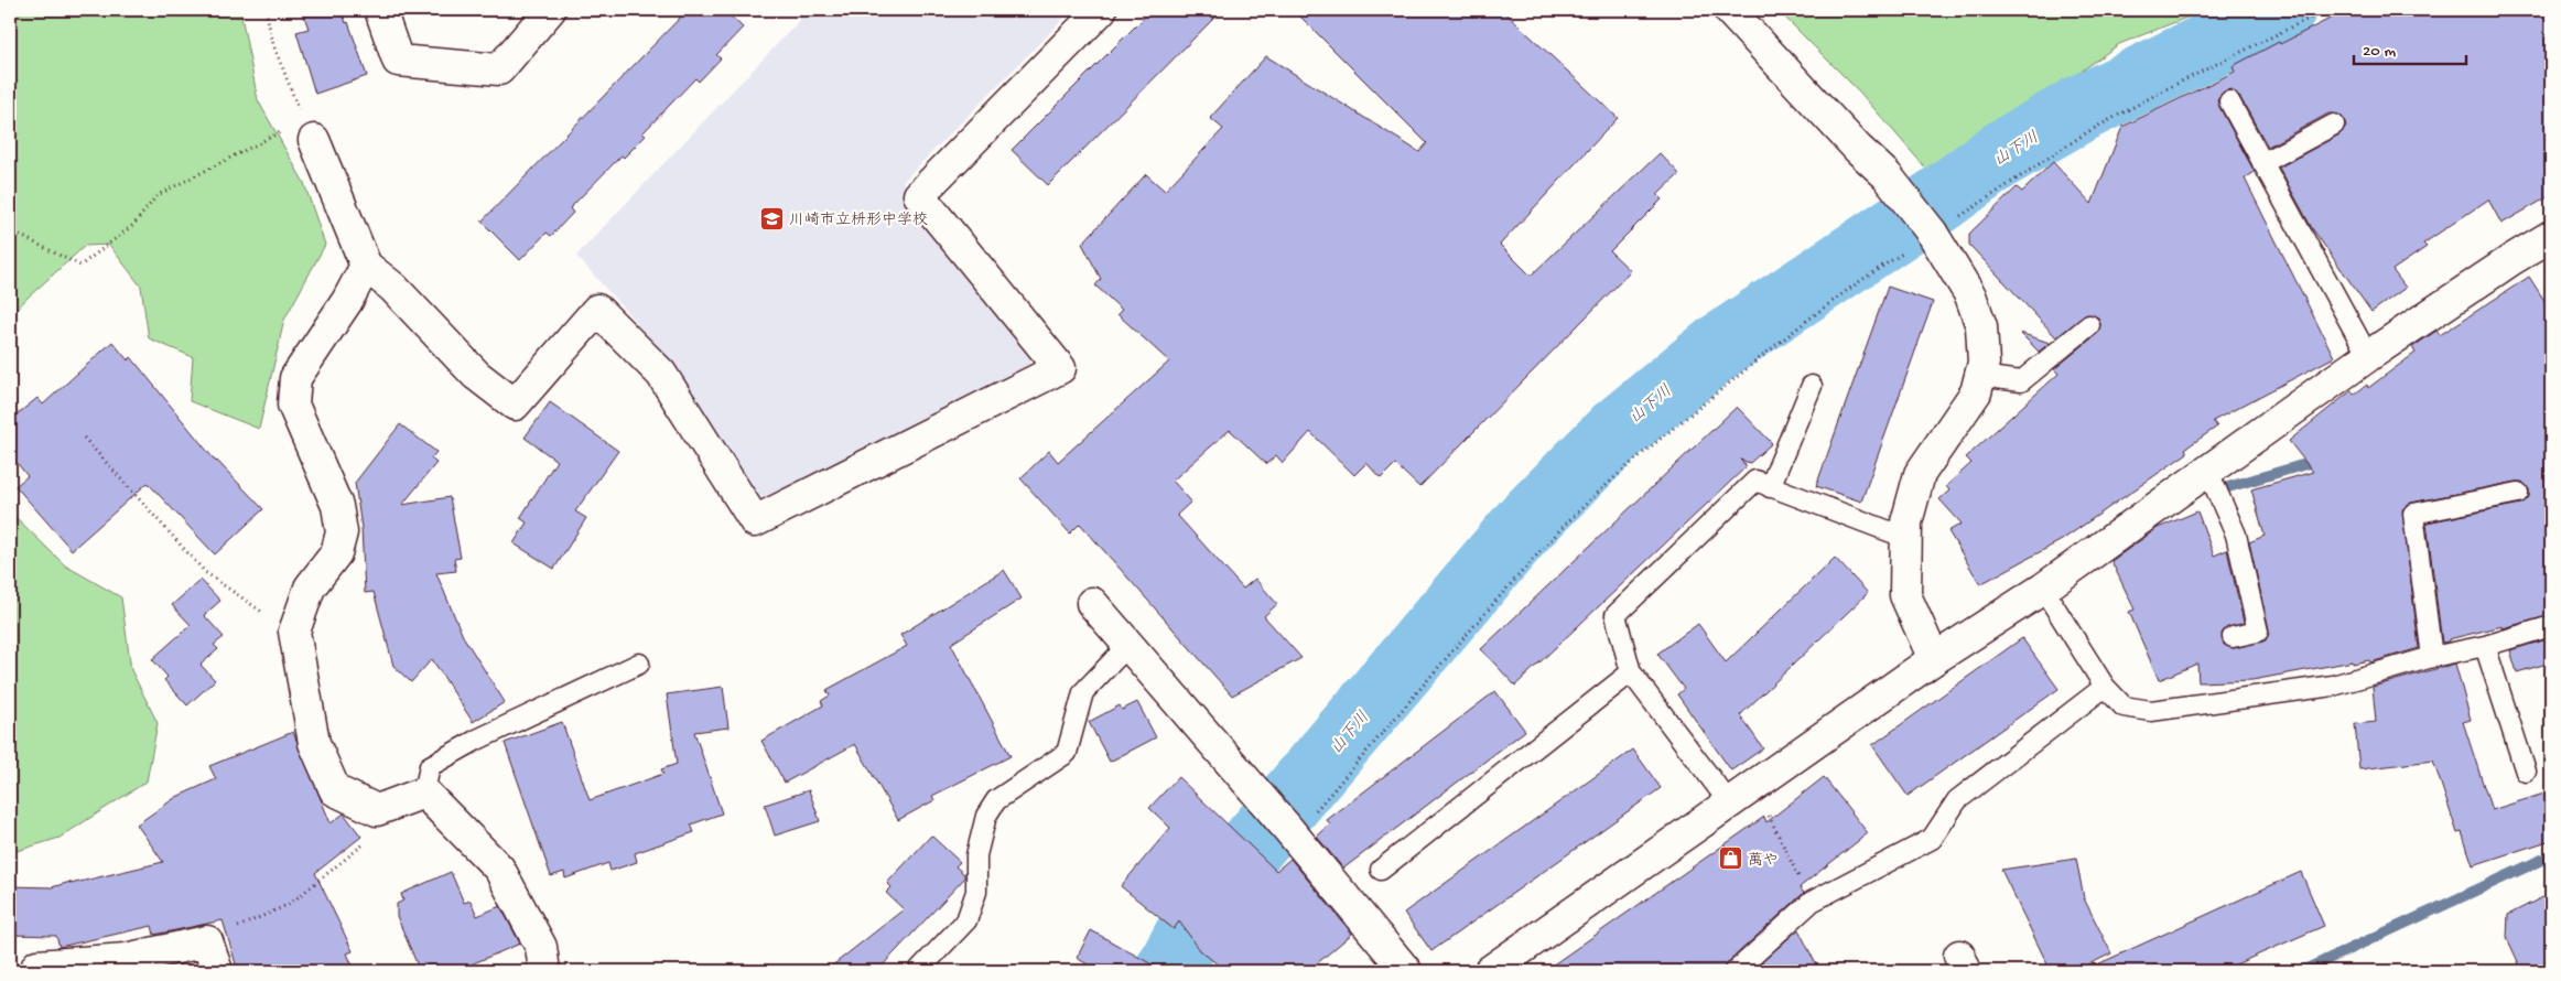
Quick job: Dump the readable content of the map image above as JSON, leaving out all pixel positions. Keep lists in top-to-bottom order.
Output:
{
  "water": ["山下川"],
  "places": {
    "school or university": ["川崎市立枡形中学校"],
    "shop": ["萬や"]
  },
  "scale_bar": "20 m"
}
